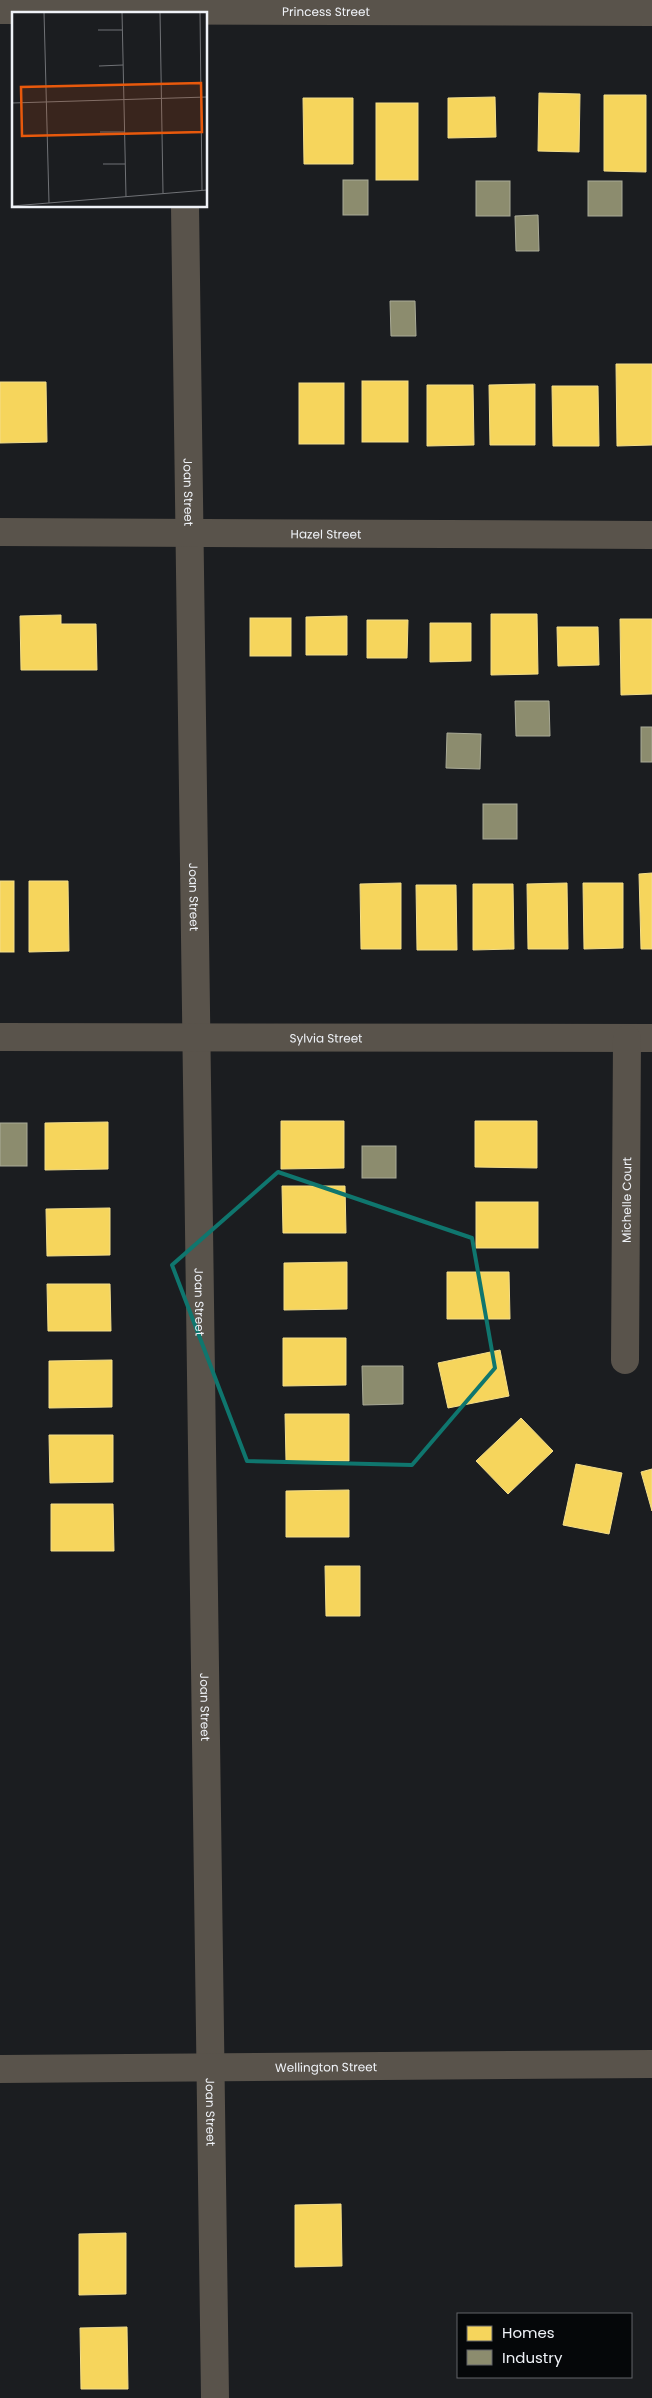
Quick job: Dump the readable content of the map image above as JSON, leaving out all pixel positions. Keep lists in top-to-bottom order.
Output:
{
  "streets": {
    "street": [
      "Princess Street",
      "Joan Street",
      "Hazel Street",
      "Sylvia Street",
      "Michelle Court",
      "Wellington Street"
    ]
  },
  "crossings": [
    ["Joan Street", "Hazel Street"],
    ["Joan Street", "Sylvia Street"],
    ["Joan Street", "Wellington Street"],
    ["Sylvia Street", "Michelle Court"]
  ],
  "legend": ["Homes", "Industry"]
}
